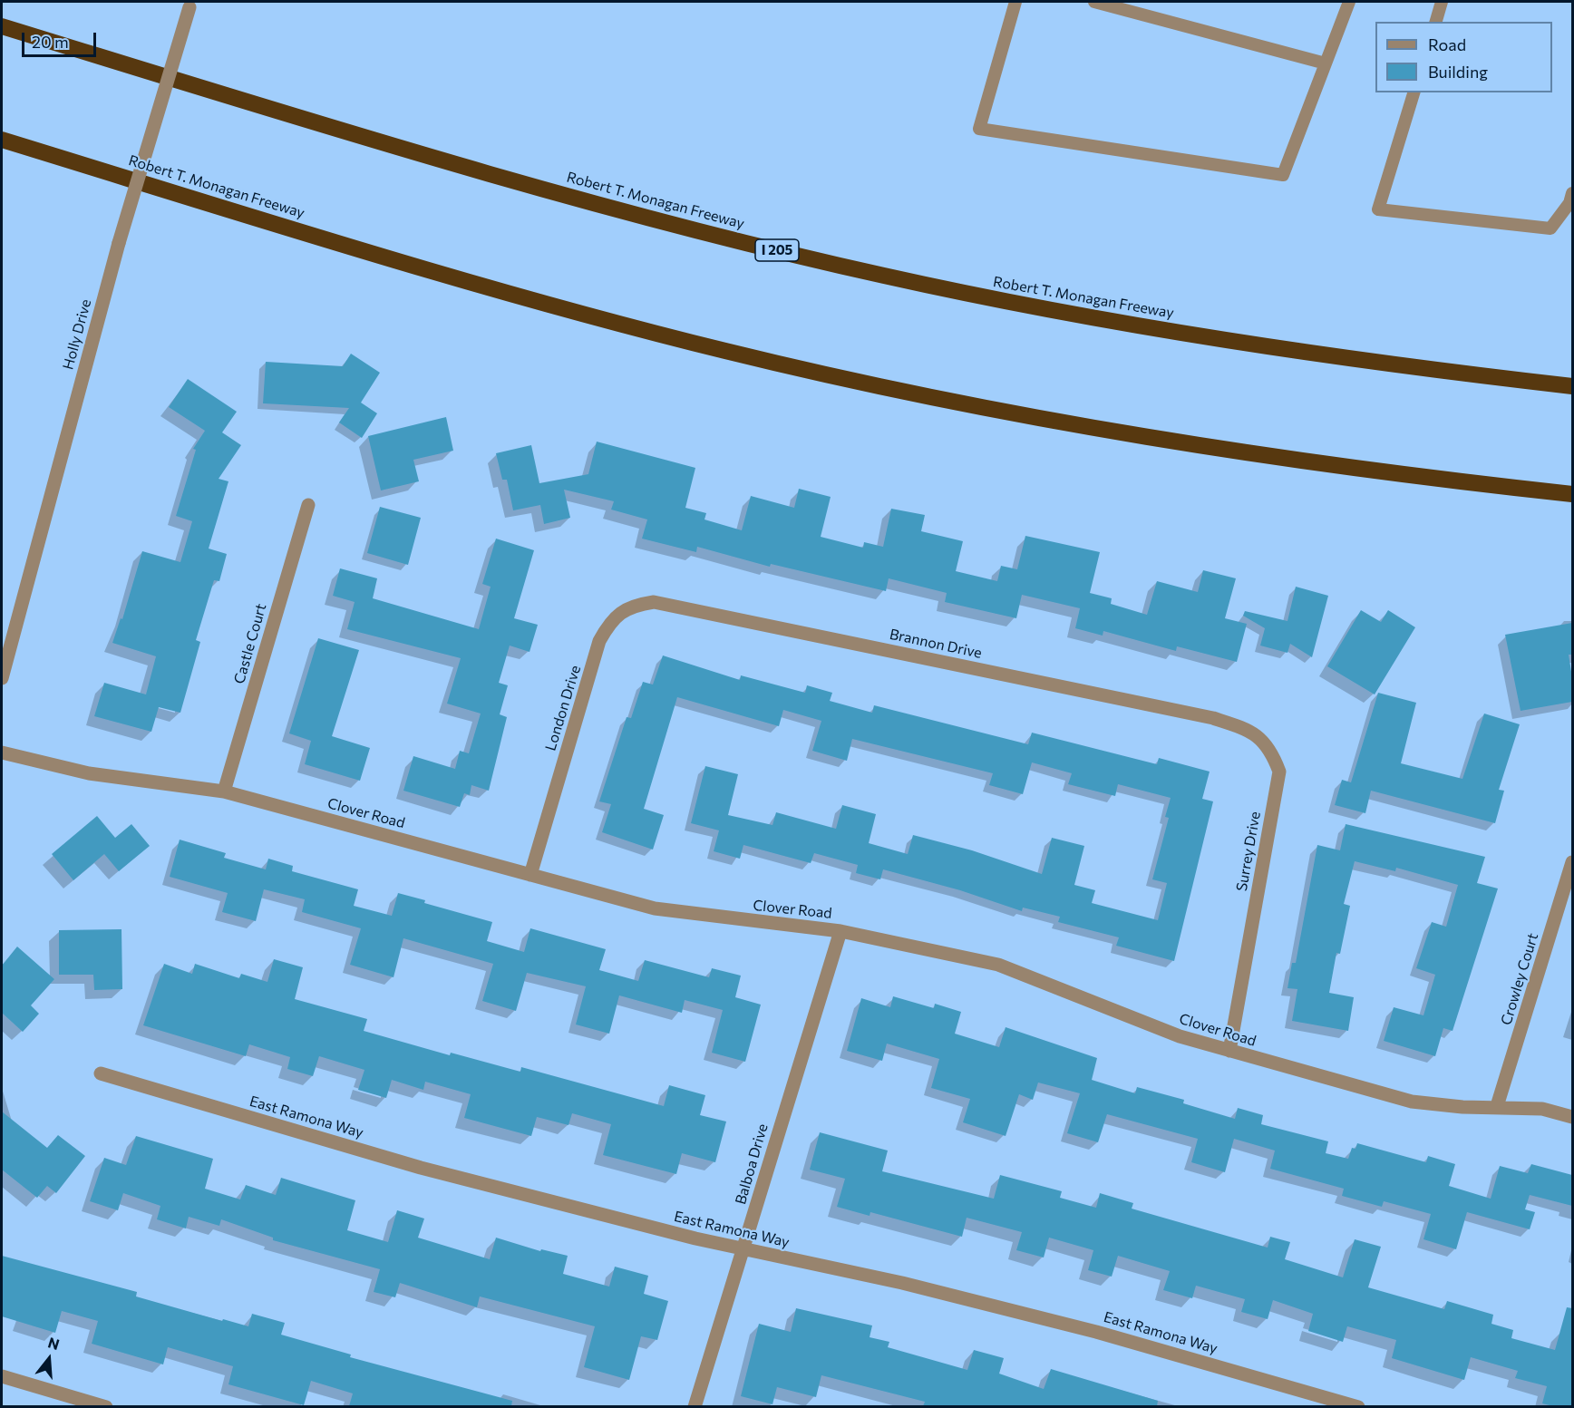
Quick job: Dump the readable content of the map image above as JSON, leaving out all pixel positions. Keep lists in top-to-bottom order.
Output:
{
  "streets": {
    "highway": ["Robert T. Monagan Freeway", "I 205"],
    "street": [
      "Holly Drive",
      "Castle Court",
      "Brannon Drive",
      "London Drive",
      "Clover Road",
      "Surrey Drive",
      "Crowley Court",
      "East Ramona Way",
      "Balboa Drive"
    ]
  },
  "crossings": [
    ["Castle Court", "Clover Road"],
    ["Brannon Drive", "London Drive"],
    ["Brannon Drive", "Surrey Drive"],
    ["London Drive", "Clover Road"],
    ["Clover Road", "Surrey Drive"],
    ["Clover Road", "Crowley Court"],
    ["Clover Road", "Balboa Drive"],
    ["East Ramona Way", "Balboa Drive"]
  ],
  "legend": ["Road", "Building"],
  "scale_bar": "20 m",
  "north": "top"
}
